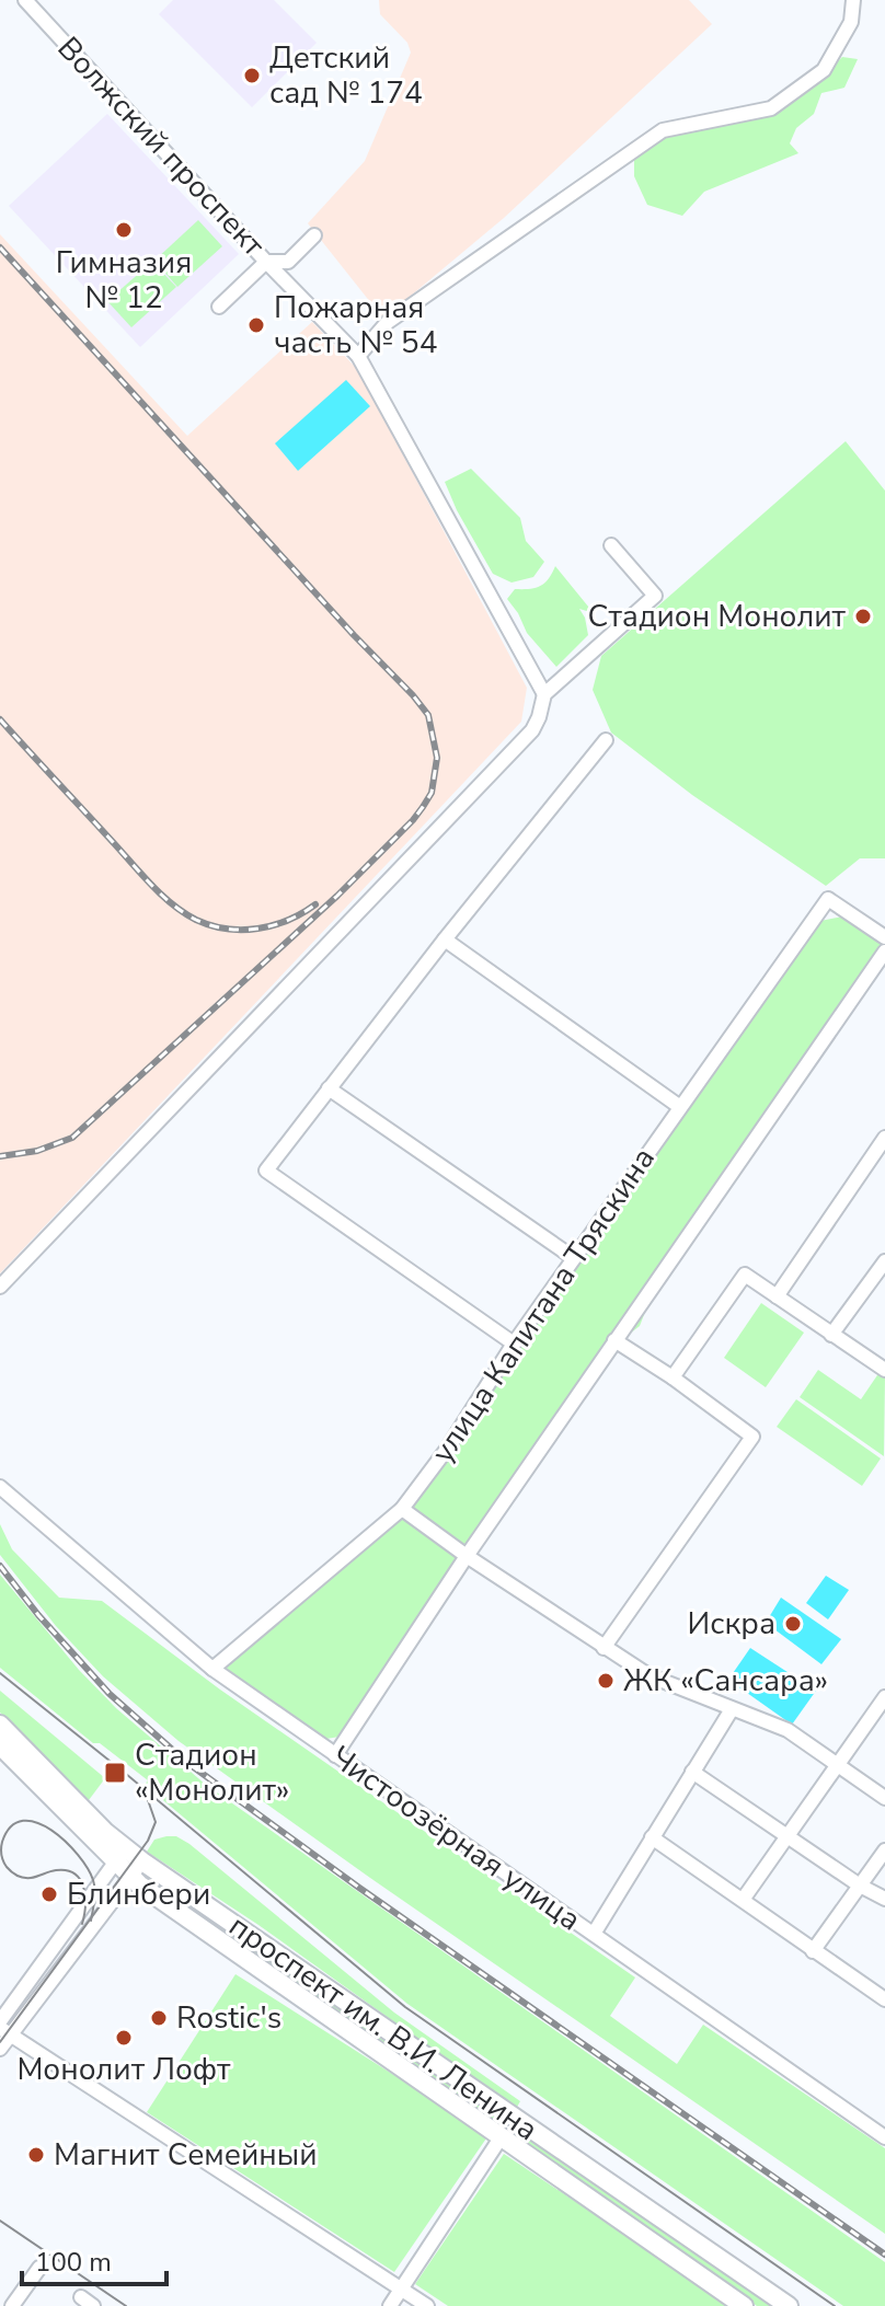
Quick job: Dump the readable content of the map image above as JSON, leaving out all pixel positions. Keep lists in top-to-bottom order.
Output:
{
  "streets": {
    "main road": ["проспект им. В.И. Ленина"],
    "street": ["Волжский проспект", "улица Капитана Тряскина", "Чистоозёрная улица"]
  },
  "crossings": [
    ["улица Капитана Тряскина", "Чистоозёрная улица"]
  ],
  "places": {
    "other": [
      "Детский сад № 174",
      "Гимназия № 12",
      "Пожарная часть № 54",
      "Стадион Монолит",
      "Искра",
      "ЖК «Сансара»",
      "Блинбери",
      "Rostic's",
      "Монолит Лофт",
      "Магнит Семейный"
    ],
    "transit": ["Стадион «Монолит»"]
  },
  "scale_bar": "100 m"
}
